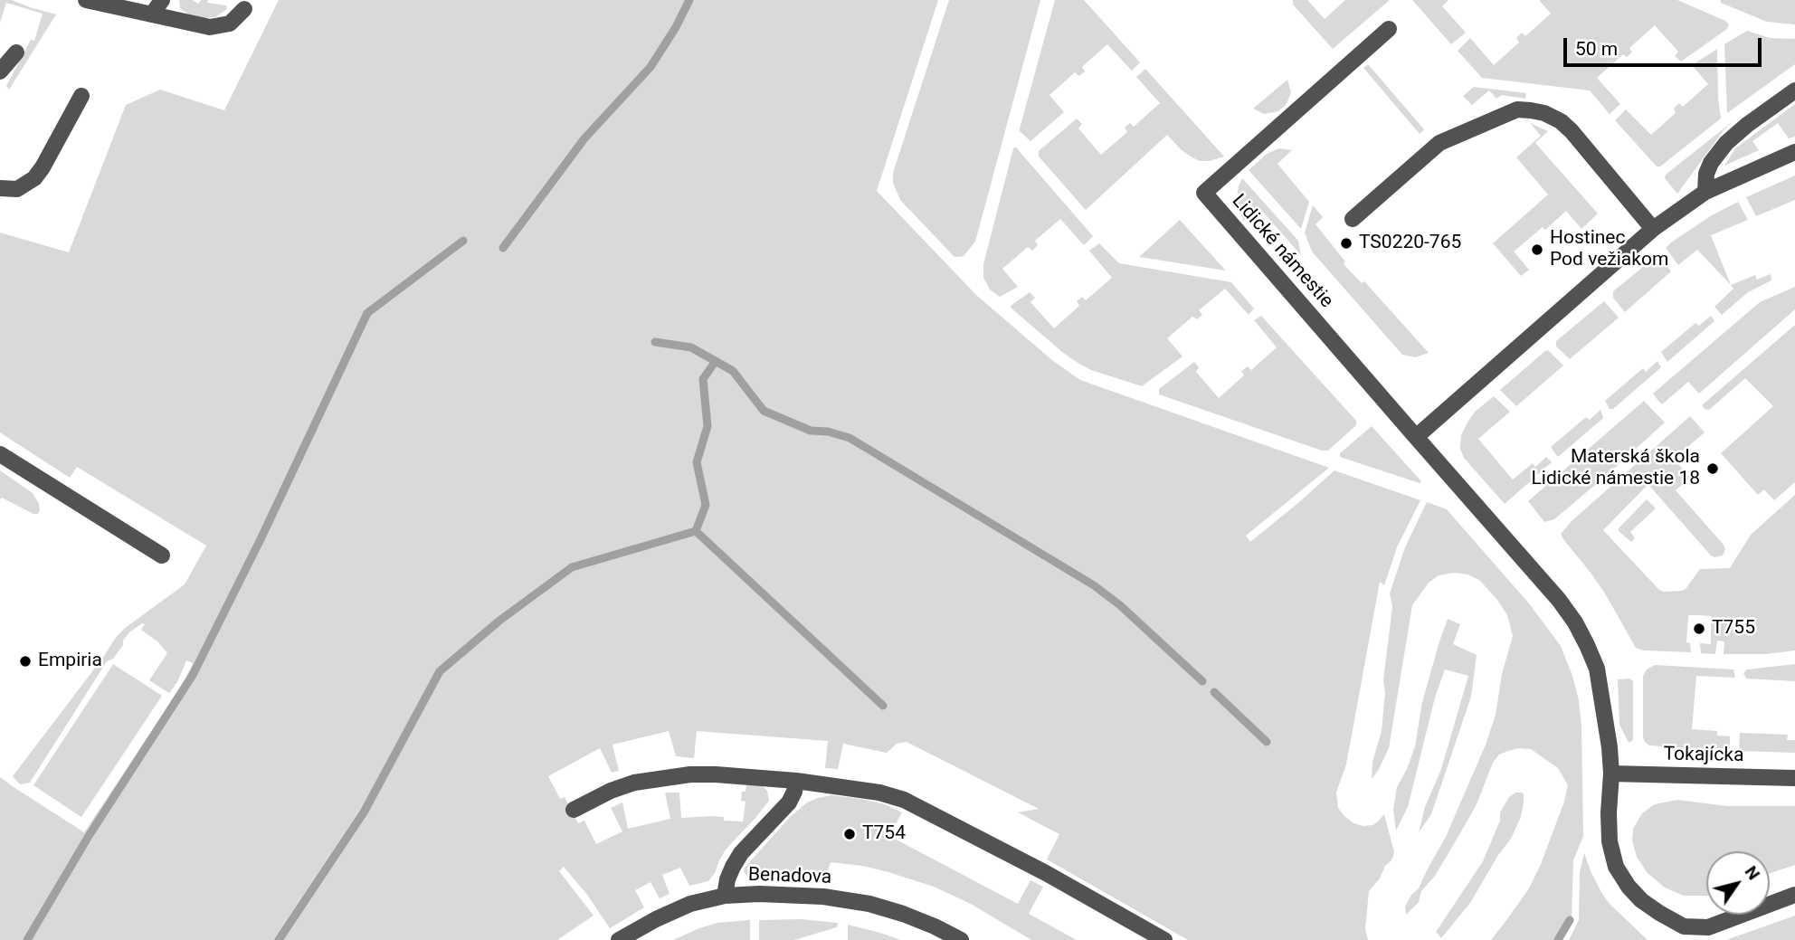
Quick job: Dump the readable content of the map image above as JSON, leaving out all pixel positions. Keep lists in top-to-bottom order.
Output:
{
  "streets": {
    "street": ["Lidické námestie", "Tokajícka", "Benadova"]
  },
  "crossings": [
    ["Lidické námestie", "Tokajícka"]
  ],
  "places": [
    "TS0220-765",
    "Hostinec Pod vežiakom",
    "Materská škola Lidické námestie 18",
    "T755",
    "Empiria",
    "T754"
  ],
  "scale_bar": "50 m",
  "north": "top right"
}
